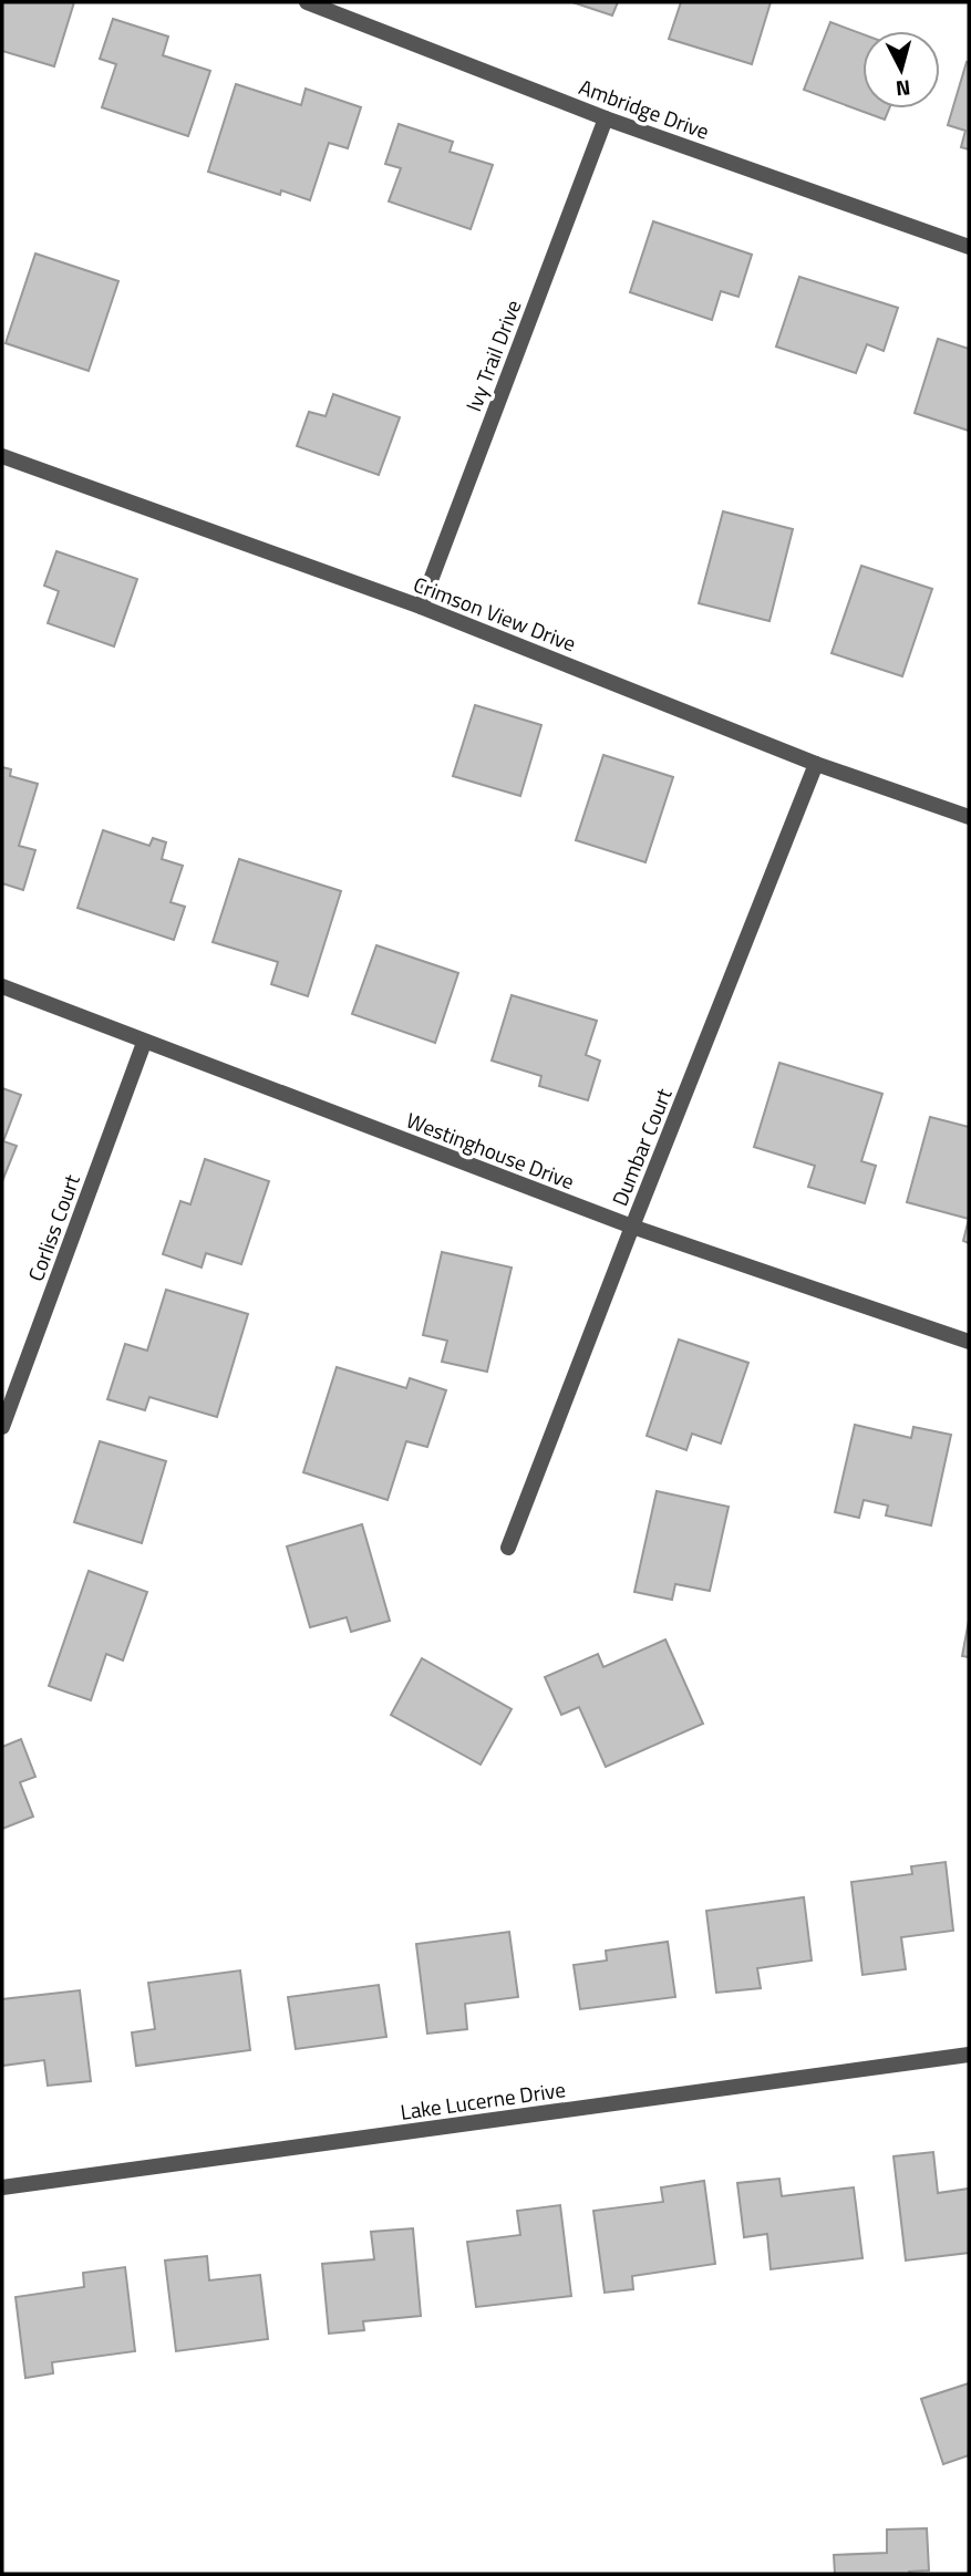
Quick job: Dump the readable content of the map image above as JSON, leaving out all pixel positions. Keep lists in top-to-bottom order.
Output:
{
  "streets": {
    "street": [
      "Ambridge Drive",
      "Ivy Trail Drive",
      "Crimson View Drive",
      "Dumbar Court",
      "Westinghouse Drive",
      "Corliss Court",
      "Lake Lucerne Drive"
    ]
  },
  "crossings": [
    ["Ambridge Drive", "Ivy Trail Drive"],
    ["Ivy Trail Drive", "Crimson View Drive"],
    ["Crimson View Drive", "Dumbar Court"],
    ["Dumbar Court", "Westinghouse Drive"],
    ["Westinghouse Drive", "Corliss Court"]
  ],
  "north": "bottom"
}
